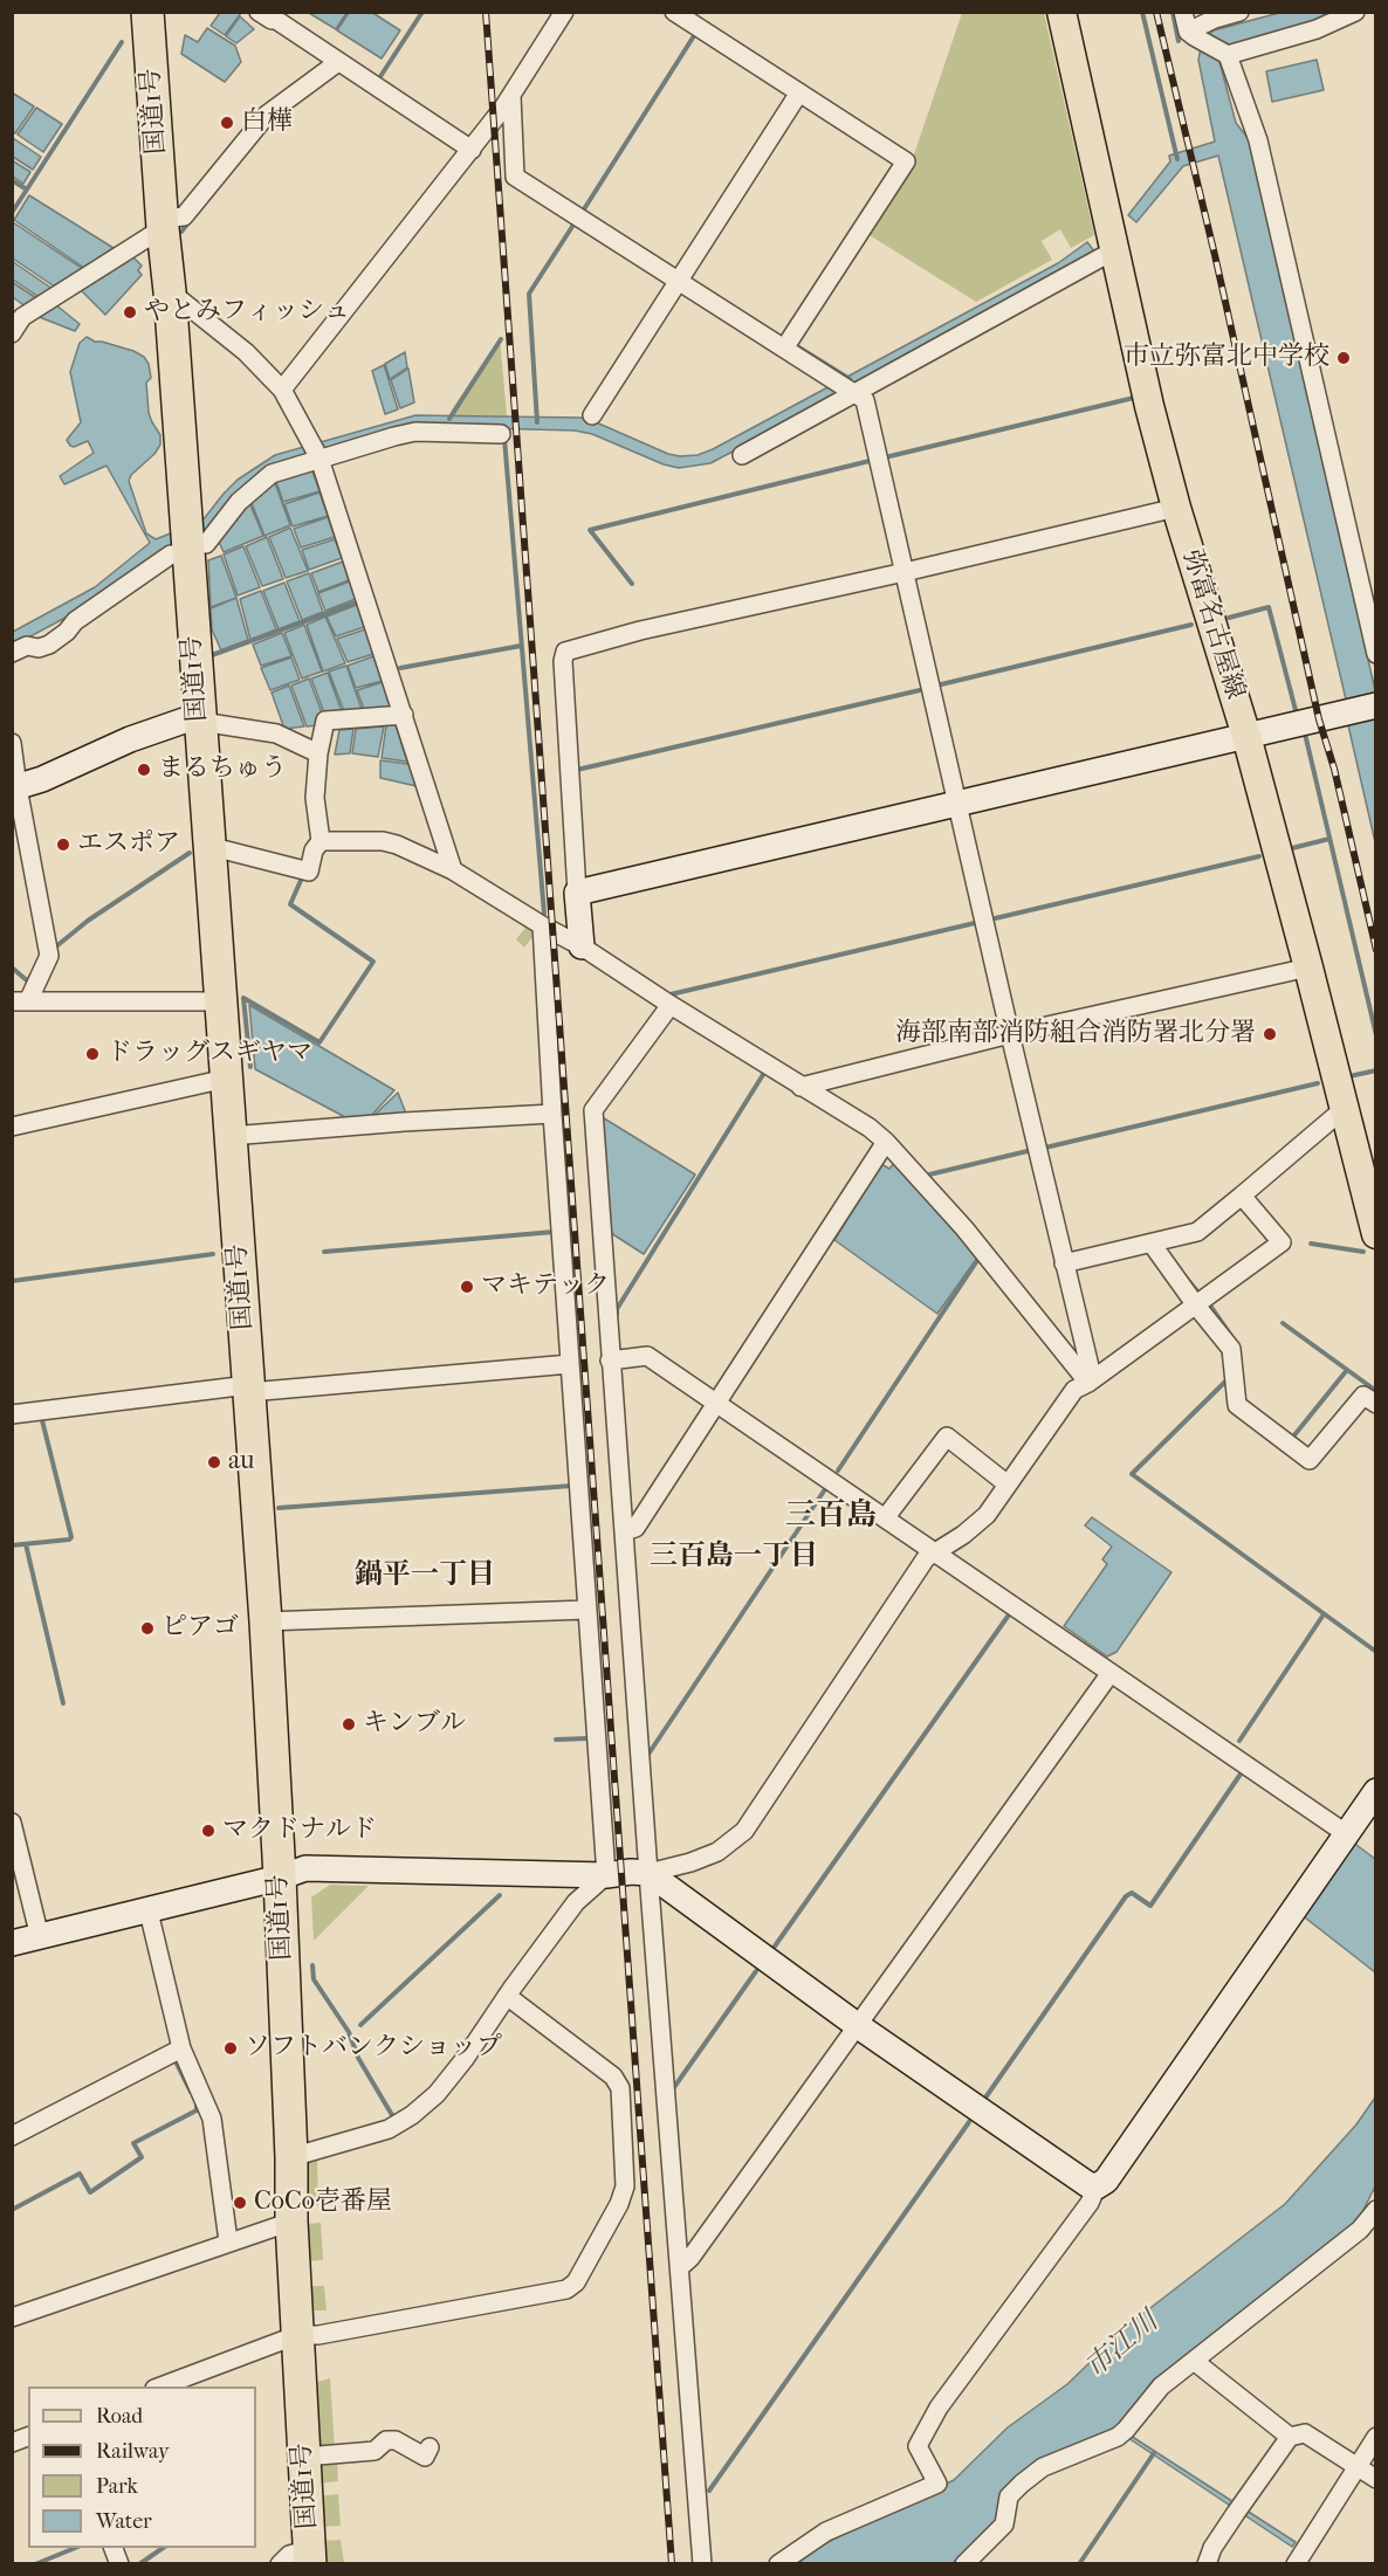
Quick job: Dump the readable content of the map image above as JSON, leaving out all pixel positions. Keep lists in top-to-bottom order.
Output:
{
  "streets": {
    "highway": ["国道1号"],
    "main road": ["弥富名古屋線"]
  },
  "districts": ["三百島", "三百島一丁目", "鍋平一丁目"],
  "water": ["市江川"],
  "places": [
    "白樺",
    "やとみフィッシュ",
    "市立弥富北中学校",
    "まるちゅう",
    "エスポア",
    "海部南部消防組合消防署北分署",
    "ドラッグスギヤマ",
    "マキテック",
    "au",
    "ピアゴ",
    "キンブル",
    "マクドナルド",
    "ソフトバンクショップ",
    "CoCo壱番屋"
  ],
  "legend": [
    "Road",
    "Railway",
    "Park",
    "Water"
  ]
}
